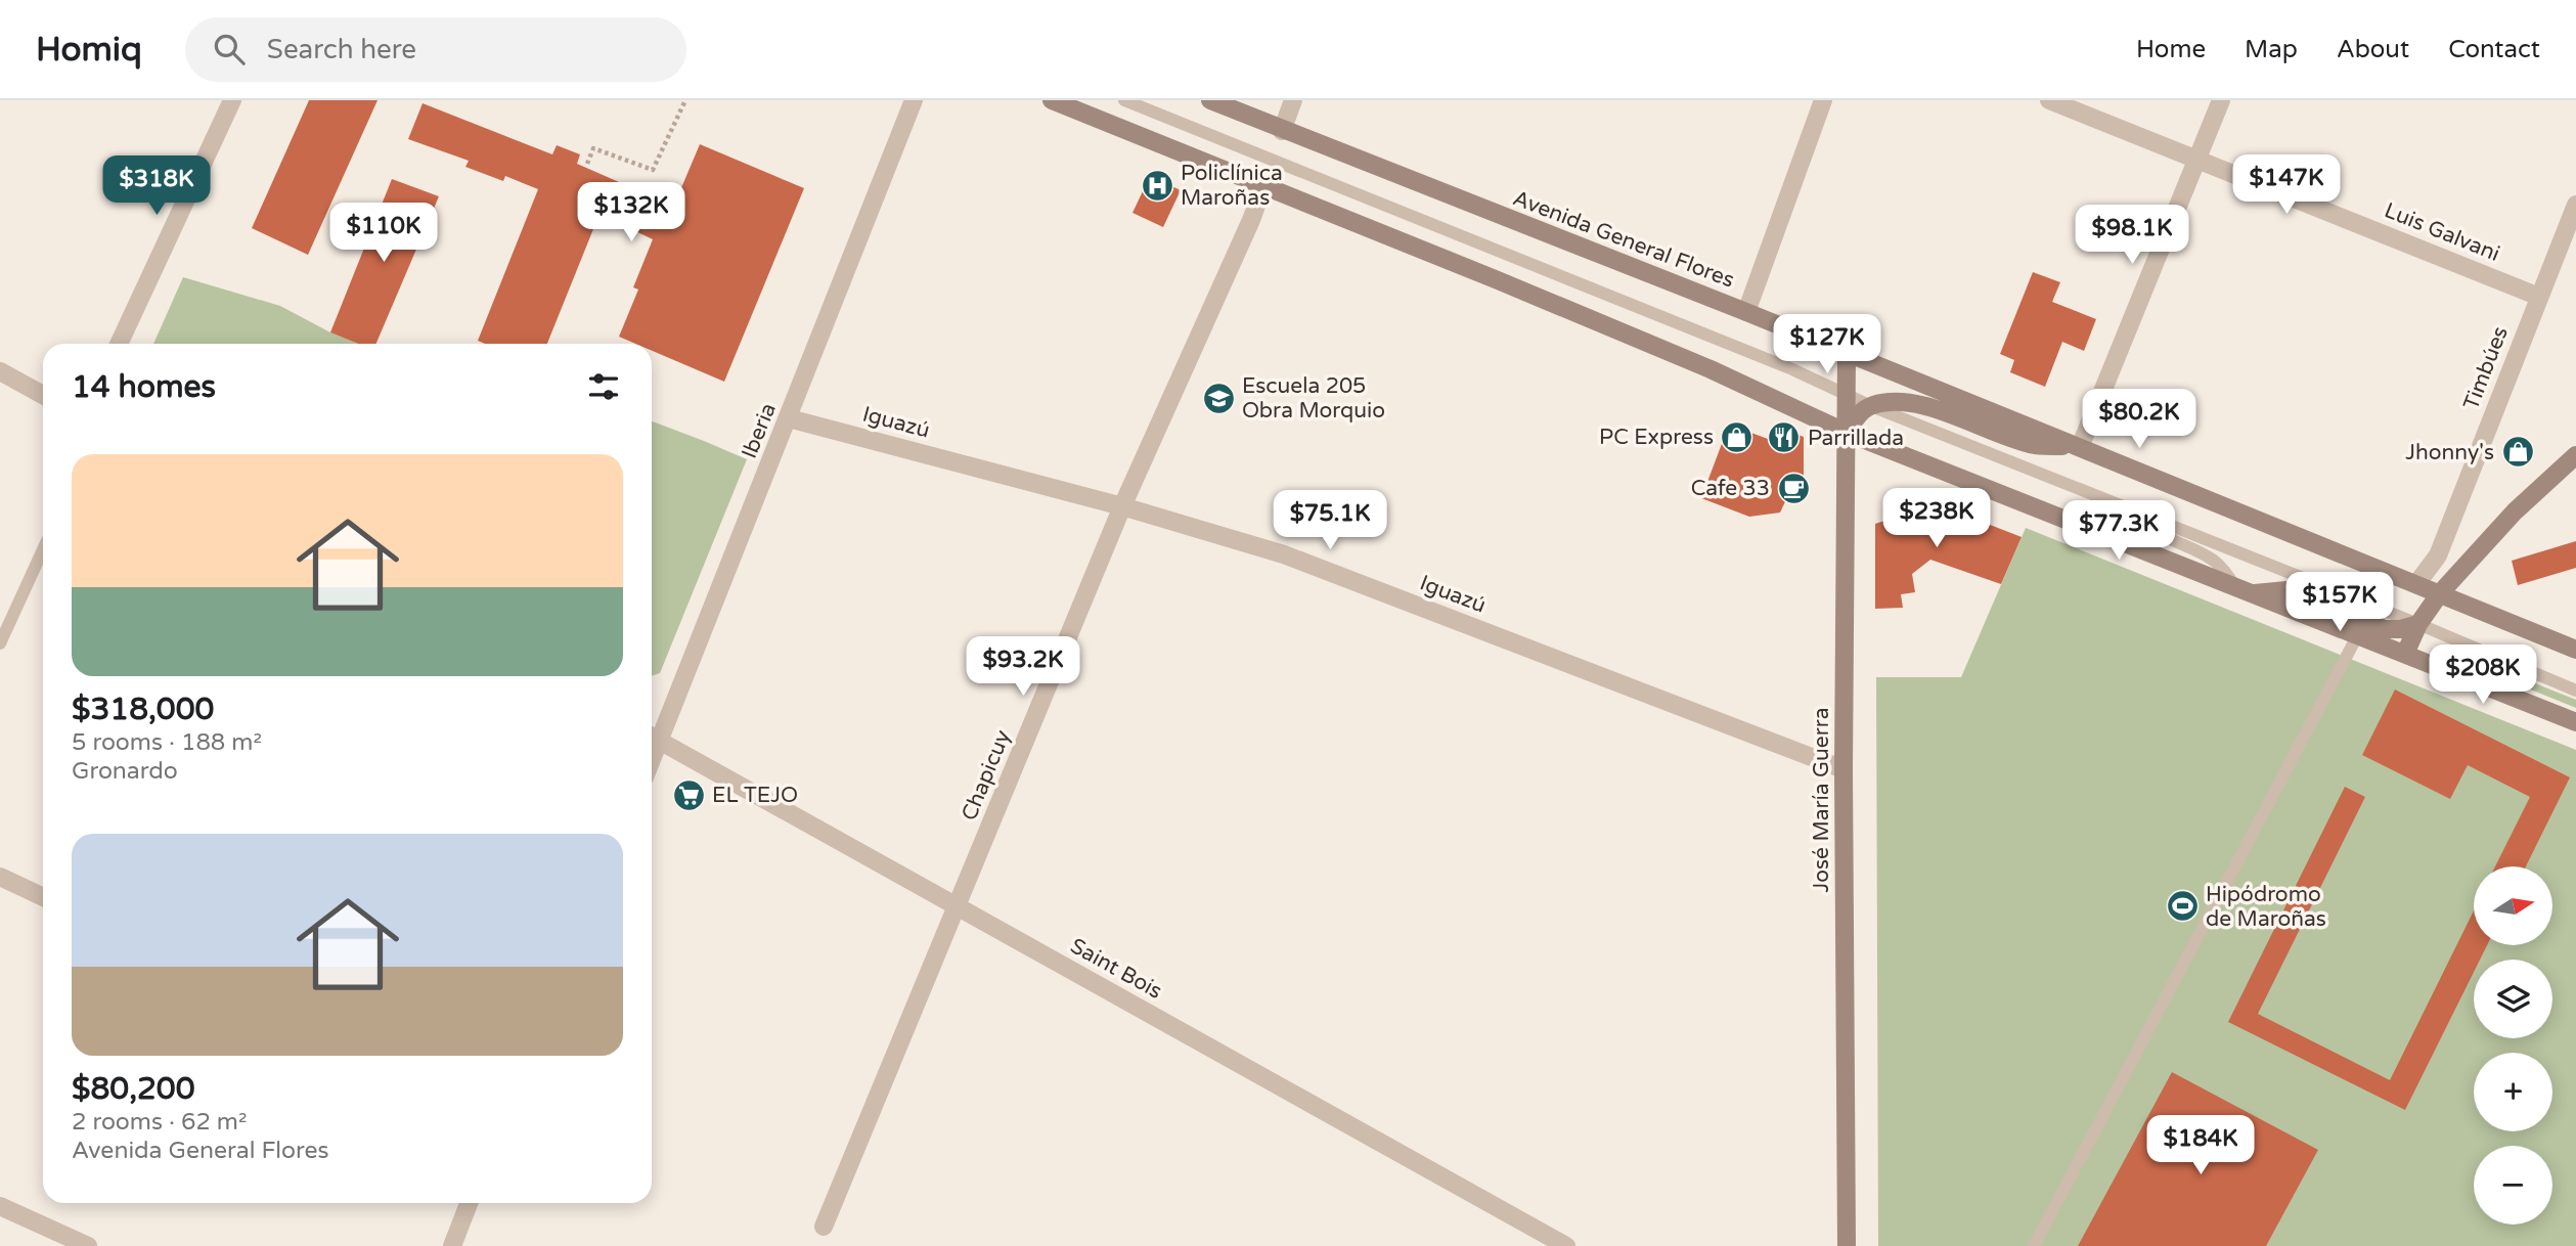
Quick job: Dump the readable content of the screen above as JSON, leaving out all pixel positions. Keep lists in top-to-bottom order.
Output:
{
  "streets": {
    "main road": ["Avenida General Flores", "José María Guerra"],
    "street": [
      "Luis Galvani",
      "Timbúes",
      "Iguazú",
      "Iberia",
      "Chapicuy",
      "Saint Bois"
    ]
  },
  "crossings": [
    ["Luis Galvani", "Timbúes"],
    ["Avenida General Flores", "Timbúes"],
    ["Avenida General Flores", "José María Guerra"],
    ["Iguazú", "Iberia"],
    ["Iguazú", "Chapicuy"],
    ["Iguazú", "José María Guerra"],
    ["Iberia", "Saint Bois"],
    ["Chapicuy", "Saint Bois"]
  ],
  "places": {
    "hospital": ["Policlínica Maroñas"],
    "school or university": ["Escuela 205 Obra Morquio"],
    "shop": ["PC Express", "Jhonny's"],
    "restaurant": ["Parrillada"],
    "cafe": ["Cafe 33"],
    "supermarket": ["EL TEJO"],
    "sports": ["Hipódromo de Maroñas"]
  },
  "north": "right",
  "page": {
    "header": "Homiq",
    "search": "Search here",
    "nav": [
      "Home",
      "Map",
      "About",
      "Contact"
    ],
    "price": [
      "$147K",
      "$318K",
      "$132K",
      "$110K",
      "$98.1K",
      "$127K",
      "$80.2K",
      "$238K",
      "$75.1K",
      "$77.3K",
      "$157K",
      "$93.2K",
      "$208K",
      "$184K"
    ],
    "heading": "14 homes",
    "list": [
      {
        "name": "$318,000",
        "note": "5 rooms · 188 m² · Gronardo"
      },
      {
        "name": "$80,200",
        "note": "2 rooms · 62 m² · Avenida General Flores"
      }
    ],
    "map_buttons": ["+", "−"]
  }
}
